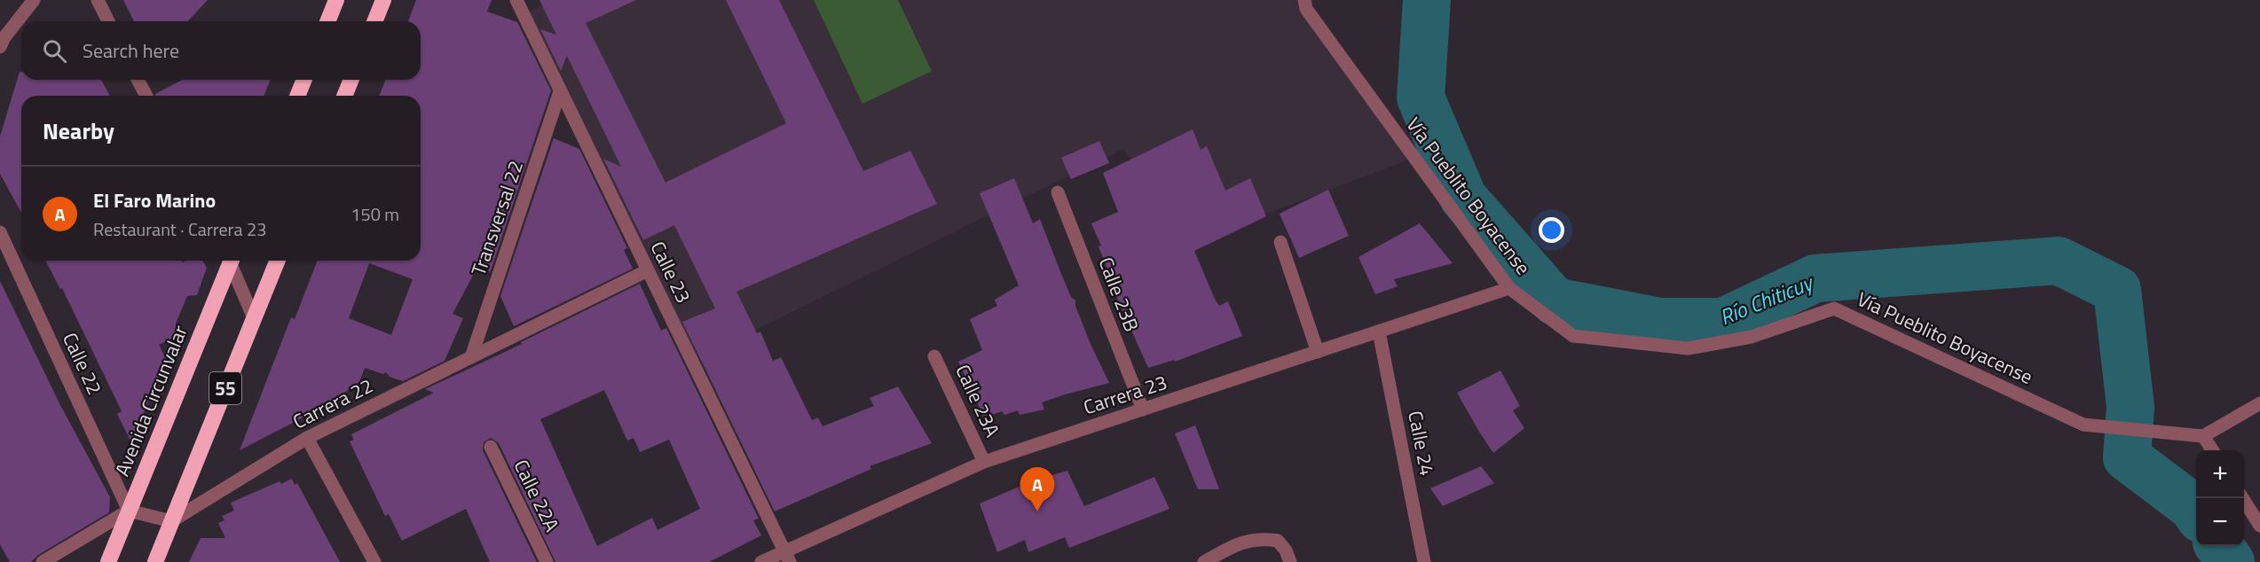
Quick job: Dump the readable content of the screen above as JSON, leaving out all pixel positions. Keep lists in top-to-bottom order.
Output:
{
  "streets": {
    "highway": ["55", "Avenida Circunvalar"],
    "street": [
      "Vía Pueblito Boyacense",
      "Transversal 22",
      "Calle 23",
      "Calle 23B",
      "Calle 22",
      "Carrera 23",
      "Calle 23A",
      "Carrera 22",
      "Calle 24",
      "Calle 22A"
    ]
  },
  "crossings": [
    ["Vía Pueblito Boyacense", "Carrera 23"],
    ["Transversal 22", "Calle 23"],
    ["Transversal 22", "Carrera 22"],
    ["Calle 23", "Carrera 23"],
    ["Calle 23", "Carrera 22"],
    ["Calle 23B", "Carrera 23"],
    ["Calle 22", "Avenida Circunvalar"],
    ["55", "Carrera 22"],
    ["Carrera 23", "Calle 23A"],
    ["Carrera 23", "Calle 24"]
  ],
  "water": ["Río Chiticuy"],
  "page": {
    "search": "Search here",
    "heading": "Nearby",
    "list": [
      {
        "mark": "A",
        "name": "El Faro Marino",
        "note": "Restaurant · Carrera 23",
        "value": "150 m"
      }
    ],
    "map_buttons": ["+", "−"],
    "pins": "A"
  }
}
